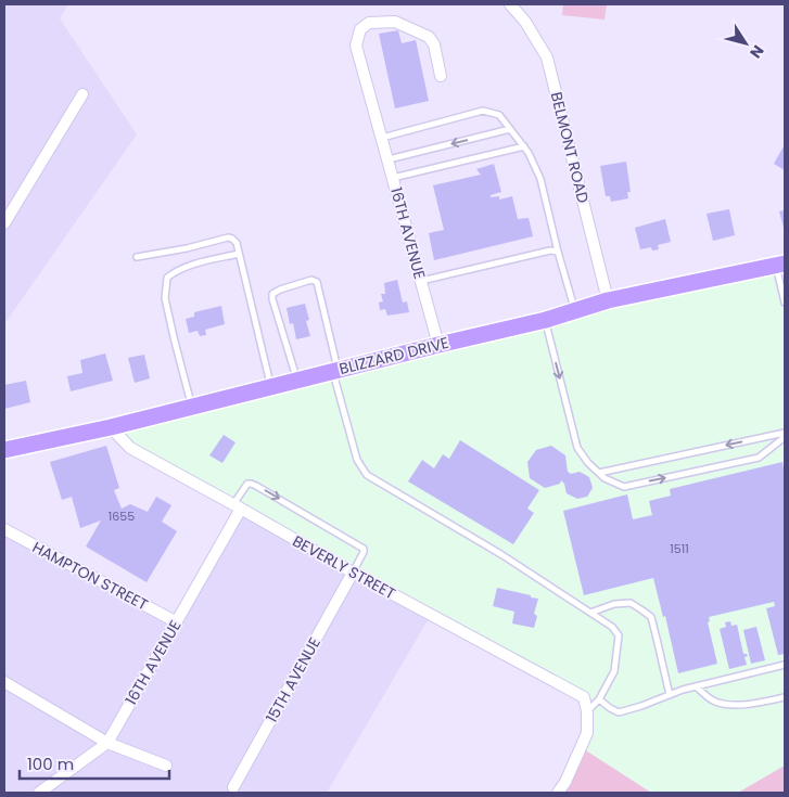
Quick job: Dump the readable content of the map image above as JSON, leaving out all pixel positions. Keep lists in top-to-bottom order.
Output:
{
  "streets": {
    "main road": ["BLIZZARD DRIVE"],
    "street": [
      "BELMONT ROAD",
      "16TH AVENUE",
      "BEVERLY STREET",
      "HAMPTON STREET",
      "15TH AVENUE"
    ]
  },
  "crossings": [
    ["BELMONT ROAD", "BLIZZARD DRIVE"],
    ["16TH AVENUE", "BLIZZARD DRIVE"],
    ["16TH AVENUE", "BEVERLY STREET"],
    ["16TH AVENUE", "HAMPTON STREET"],
    ["BLIZZARD DRIVE", "BEVERLY STREET"],
    ["BEVERLY STREET", "15TH AVENUE"]
  ],
  "house_numbers": ["1655", "1511"],
  "scale_bar": "100 m",
  "north": "bottom right"
}
